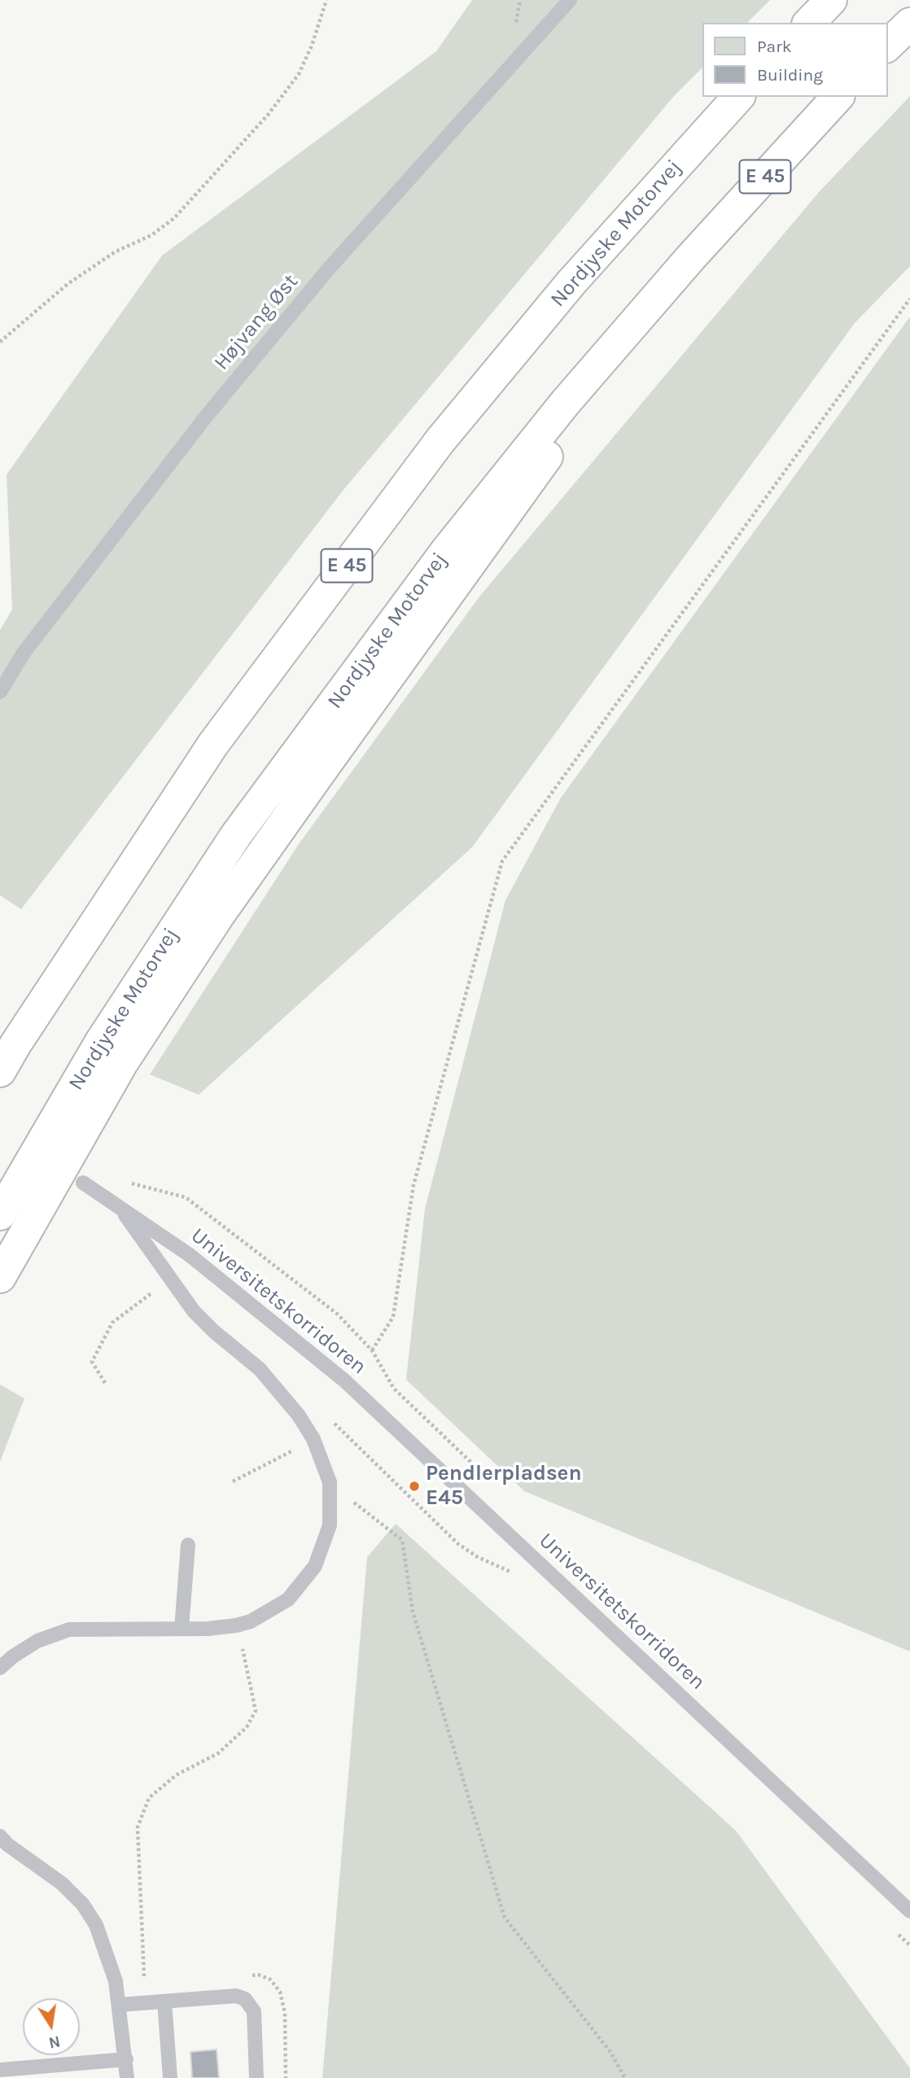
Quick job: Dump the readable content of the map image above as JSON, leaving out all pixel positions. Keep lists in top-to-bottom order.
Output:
{
  "streets": {
    "highway": ["E 45", "Nordjyske Motorvej"],
    "lane": ["Højvang Øst", "Universitetskorridoren"]
  },
  "places": ["Pendlerpladsen E45"],
  "legend": ["Park", "Building"],
  "north": "bottom"
}
